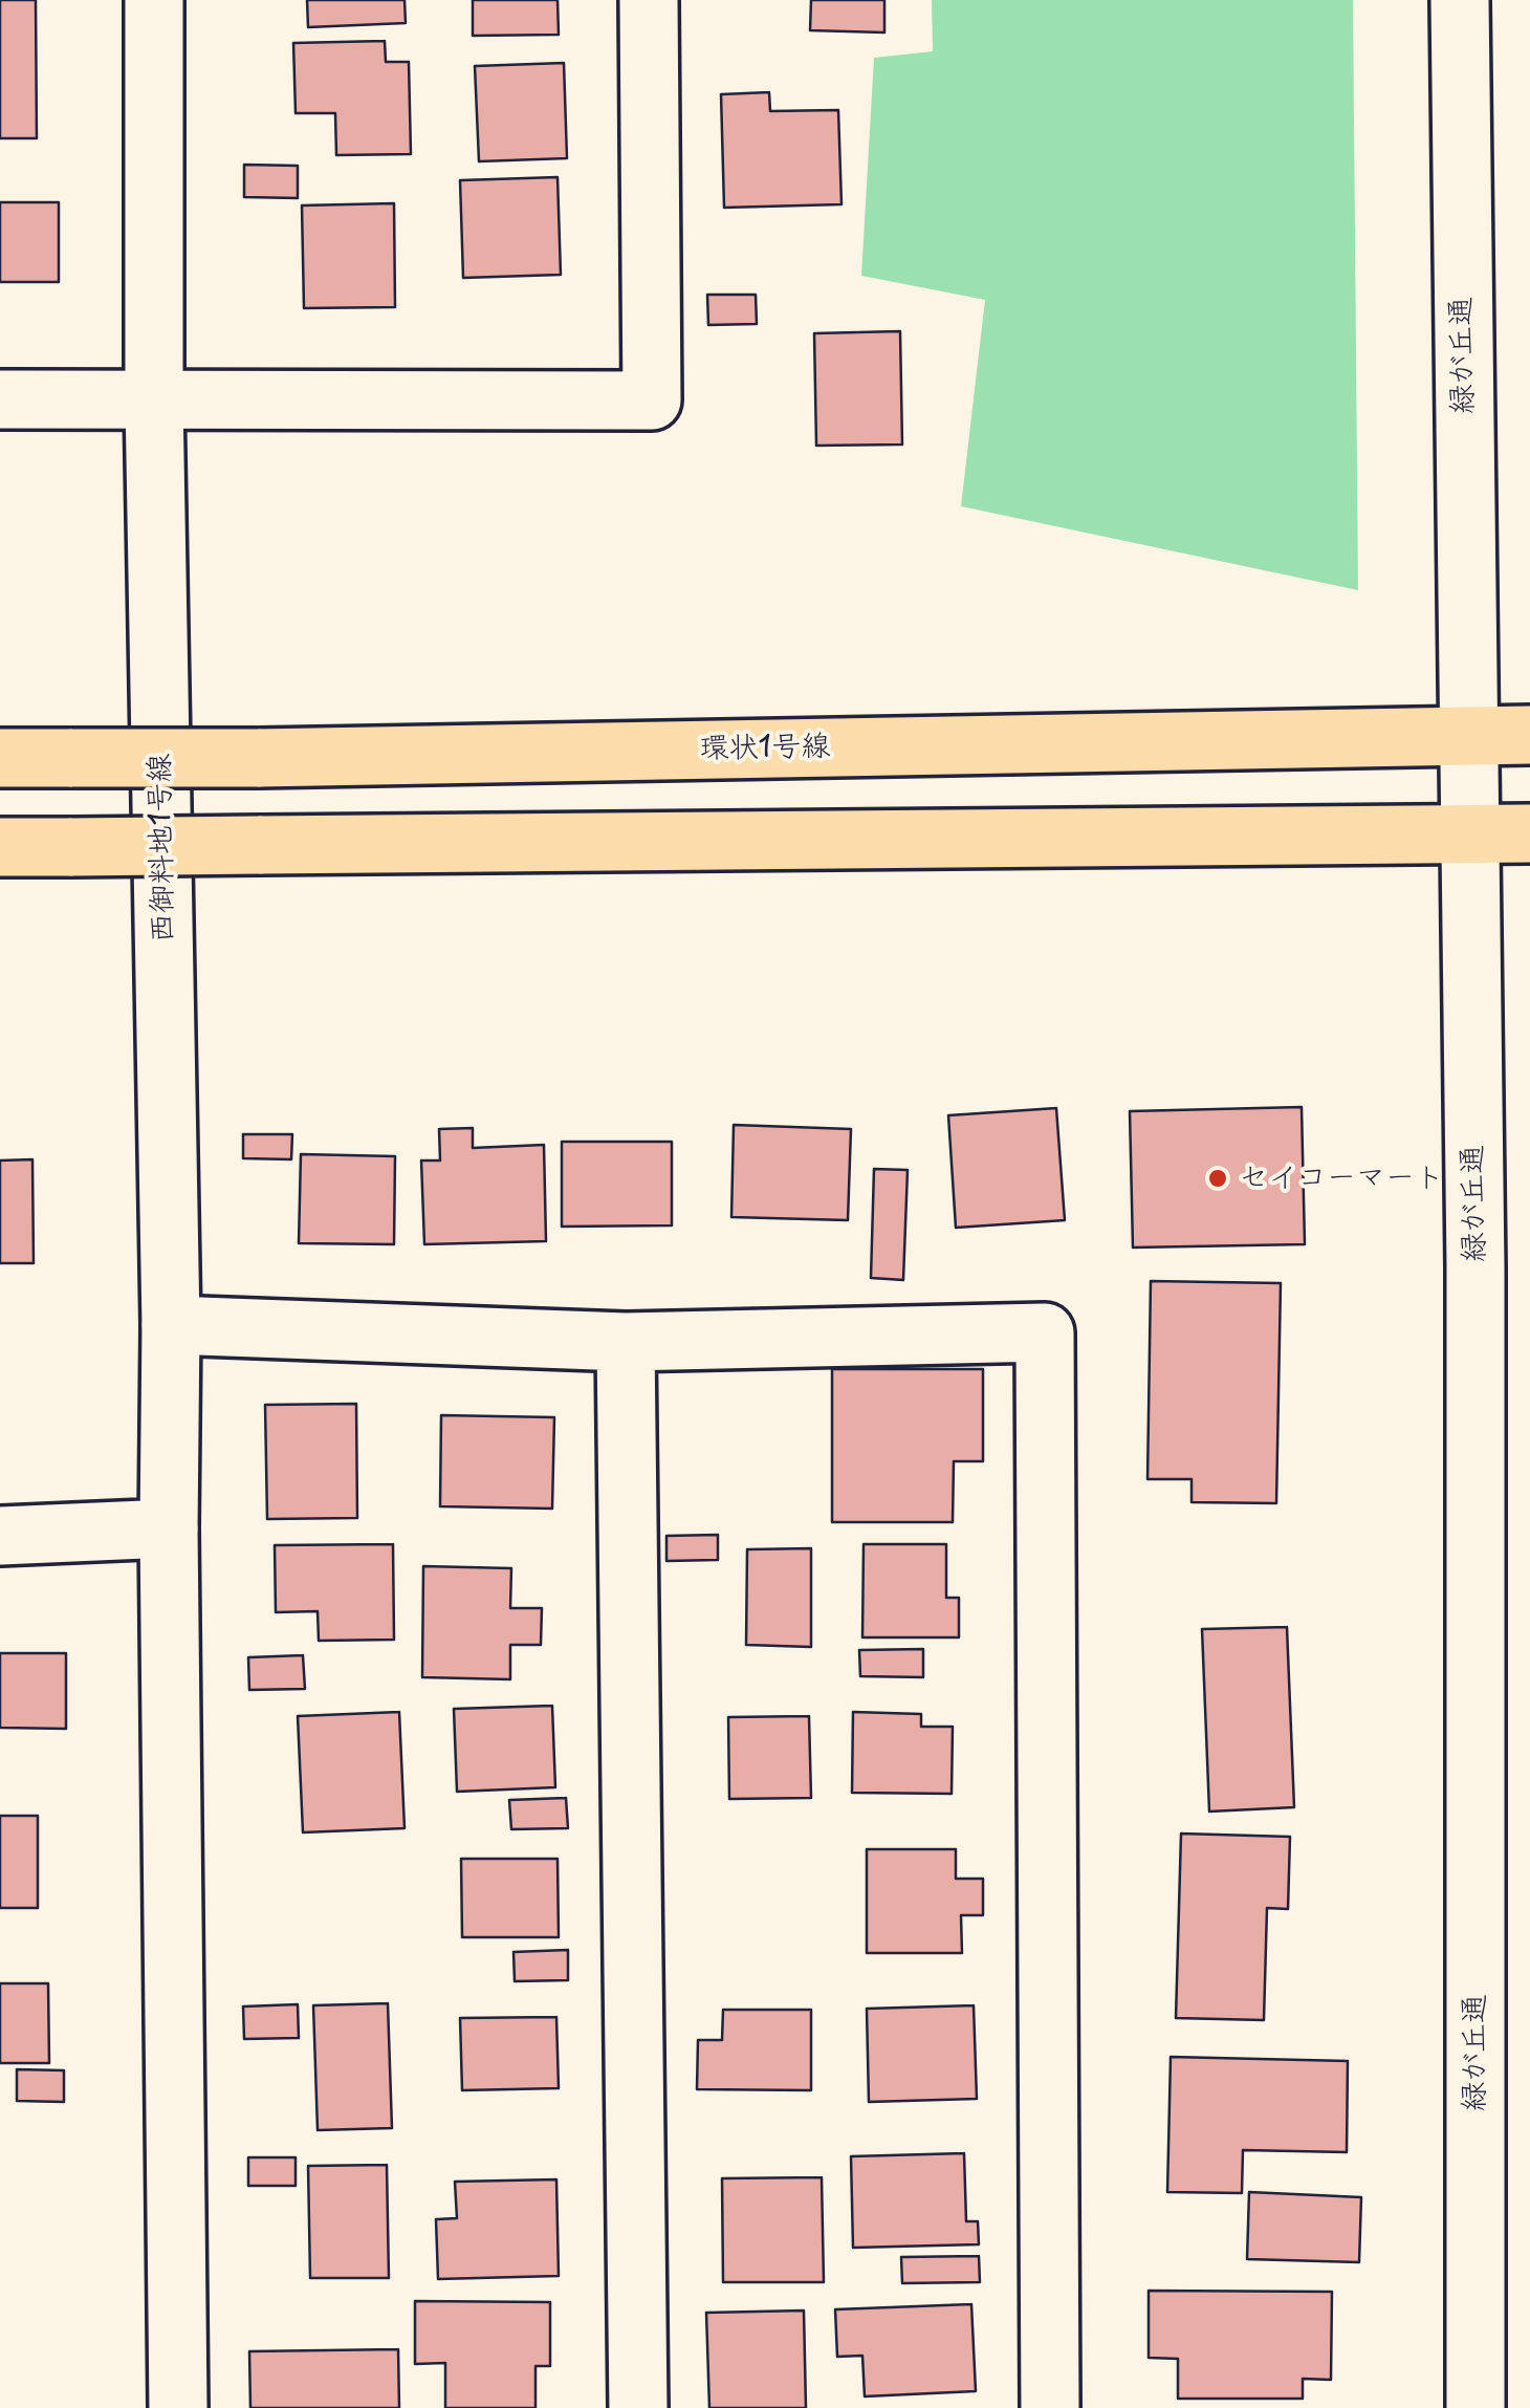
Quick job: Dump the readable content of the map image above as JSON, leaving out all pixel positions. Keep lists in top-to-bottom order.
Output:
{
  "streets": {
    "main road": ["環状1号線"],
    "street": ["緑が丘通", "西御料地1号線"]
  },
  "crossings": [
    ["緑が丘通", "環状1号線"]
  ],
  "places": ["セイコーマート"]
}
